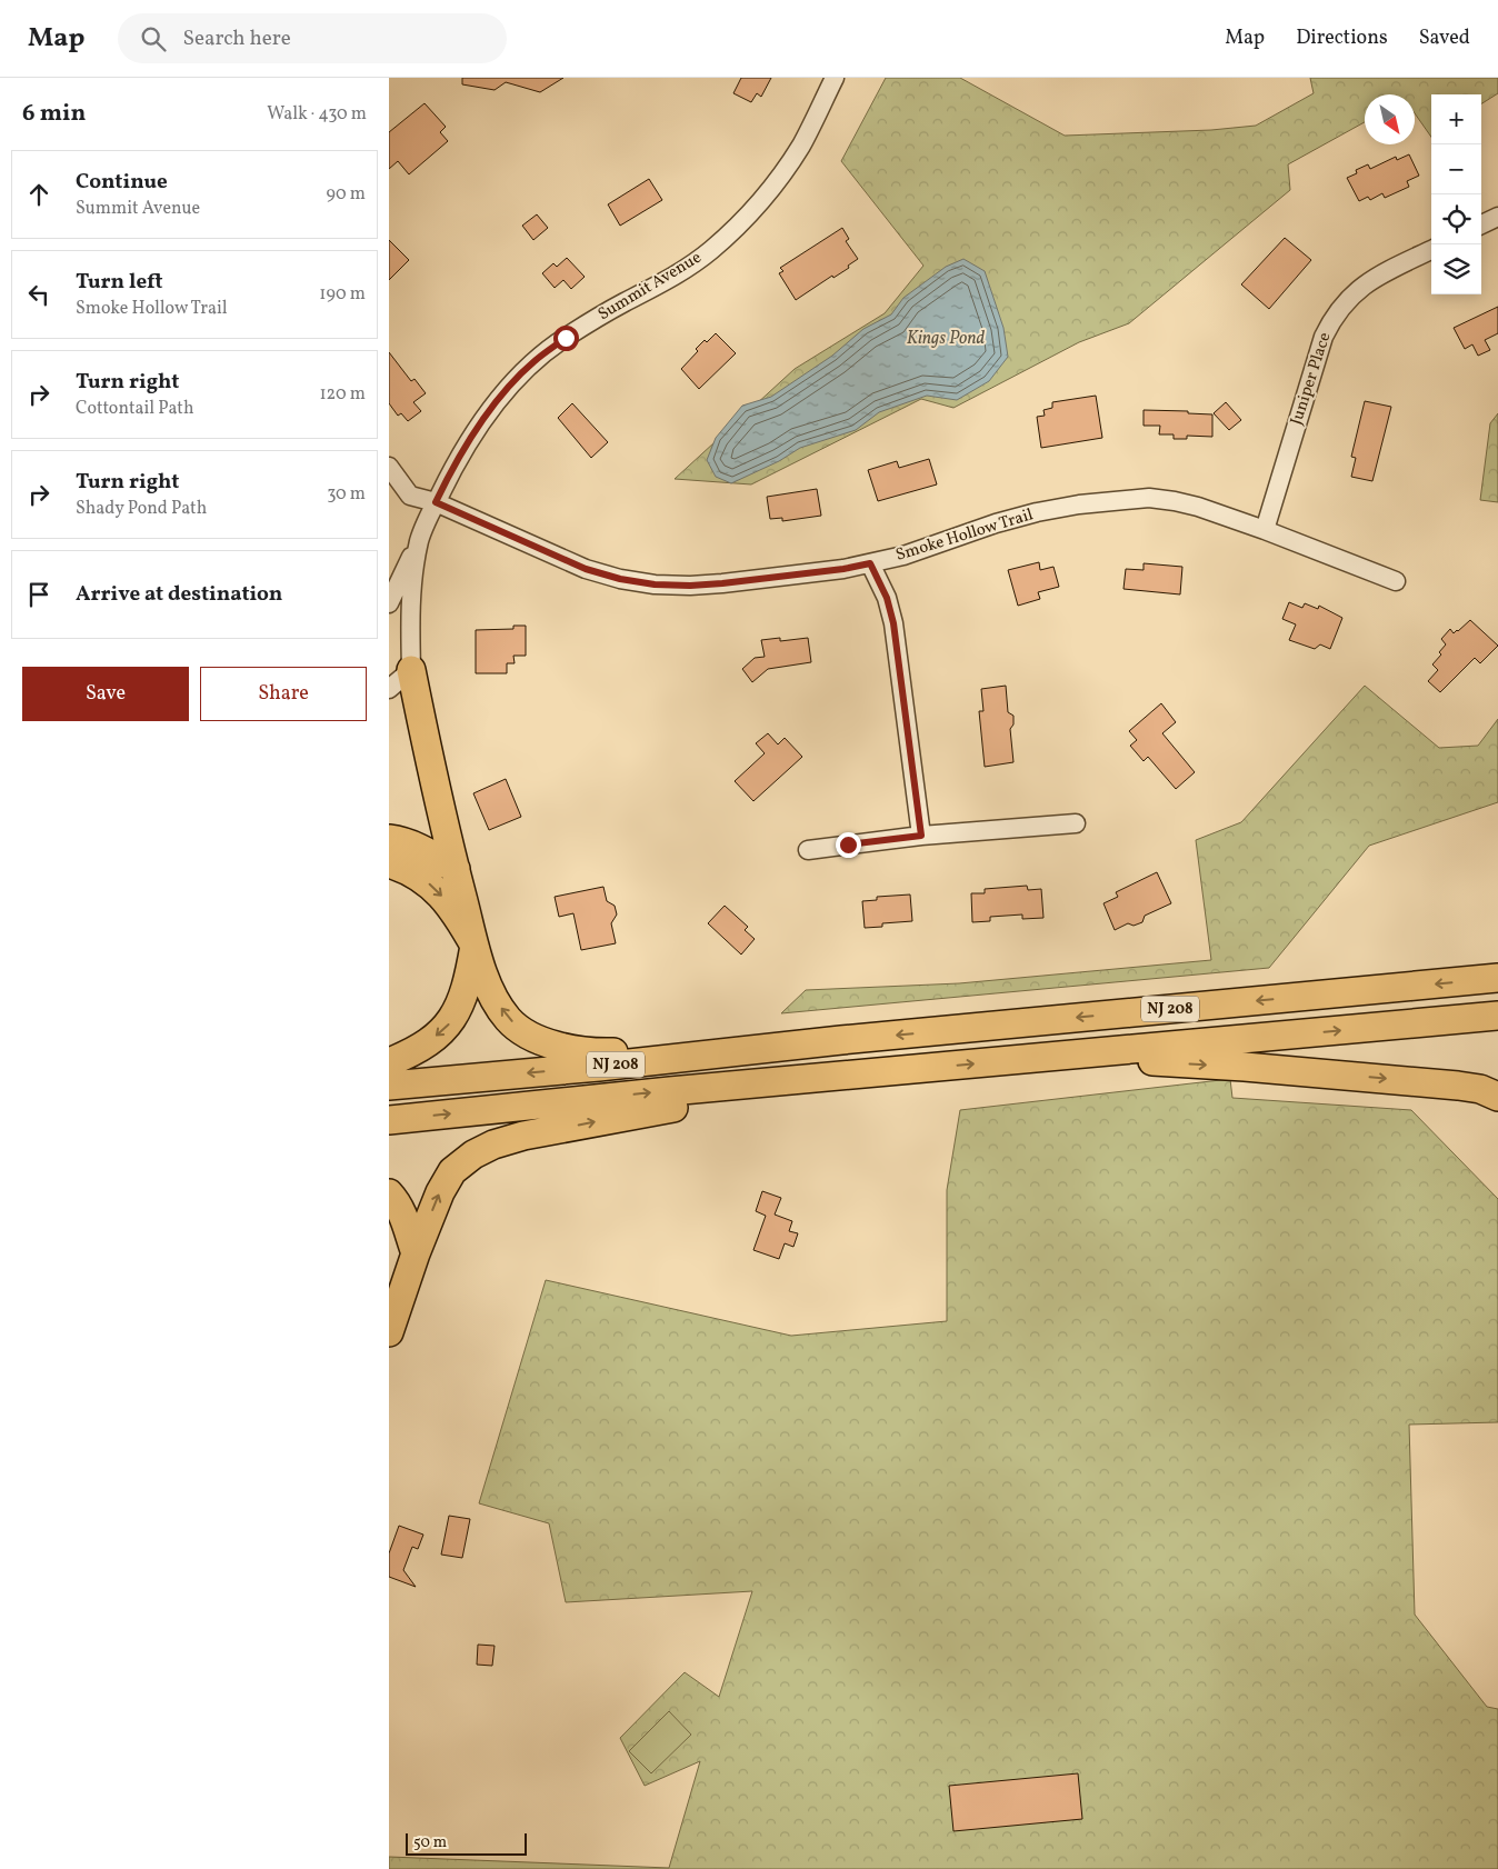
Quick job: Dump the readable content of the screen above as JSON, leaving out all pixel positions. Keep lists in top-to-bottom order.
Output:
{
  "streets": {
    "highway": ["NJ 208"],
    "street": ["Summit Avenue", "Juniper Place", "Smoke Hollow Trail"]
  },
  "crossings": [
    ["Summit Avenue", "Smoke Hollow Trail"],
    ["Juniper Place", "Smoke Hollow Trail"]
  ],
  "water": ["Kings Pond"],
  "scale_bar": "50 m",
  "north": "bottom right",
  "page": {
    "header": "Map",
    "search": "Search here",
    "nav": ["Map", "Directions", "Saved"],
    "heading": ["6 min", "Walk · 430 m"],
    "map_buttons": ["+", "−"],
    "list": [
      ["Continue", "Summit Avenue", "90 m"],
      ["Turn left", "Smoke Hollow Trail", "190 m"],
      ["Turn right", "Cottontail Path", "120 m"],
      ["Turn right", "Shady Pond Path", "30 m"],
      "Arrive at destination"
    ],
    "buttons": ["Save", "Share"],
    "scale": "50 m"
  }
}
